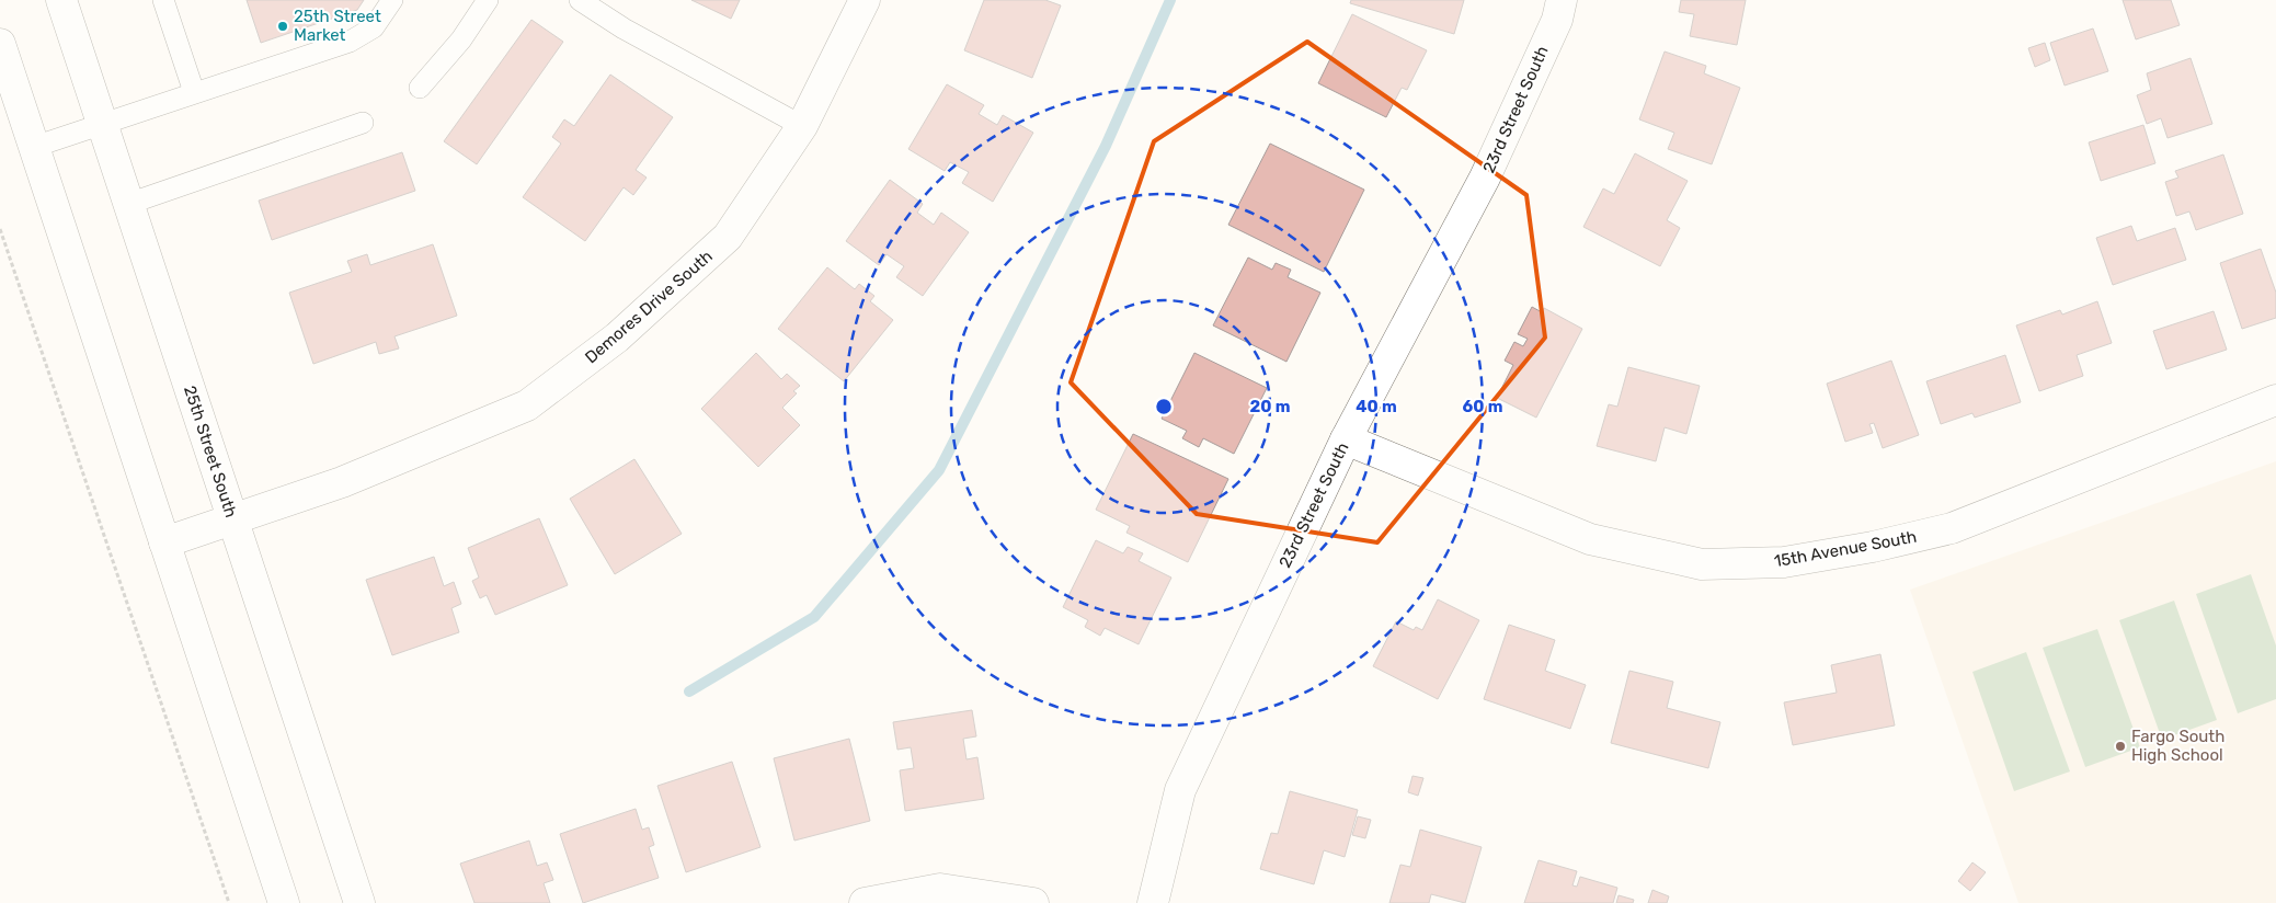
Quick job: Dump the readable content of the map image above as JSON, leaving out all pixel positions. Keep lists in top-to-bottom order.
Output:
{
  "streets": {
    "street": [
      "23rd Street South",
      "Demores Drive South",
      "25th Street South",
      "15th Avenue South"
    ]
  },
  "crossings": [
    ["23rd Street South", "15th Avenue South"],
    ["Demores Drive South", "25th Street South"]
  ],
  "places": ["25th Street Market", "Fargo South High School"],
  "rings": ["20 m", "40 m", "60 m"]
}
